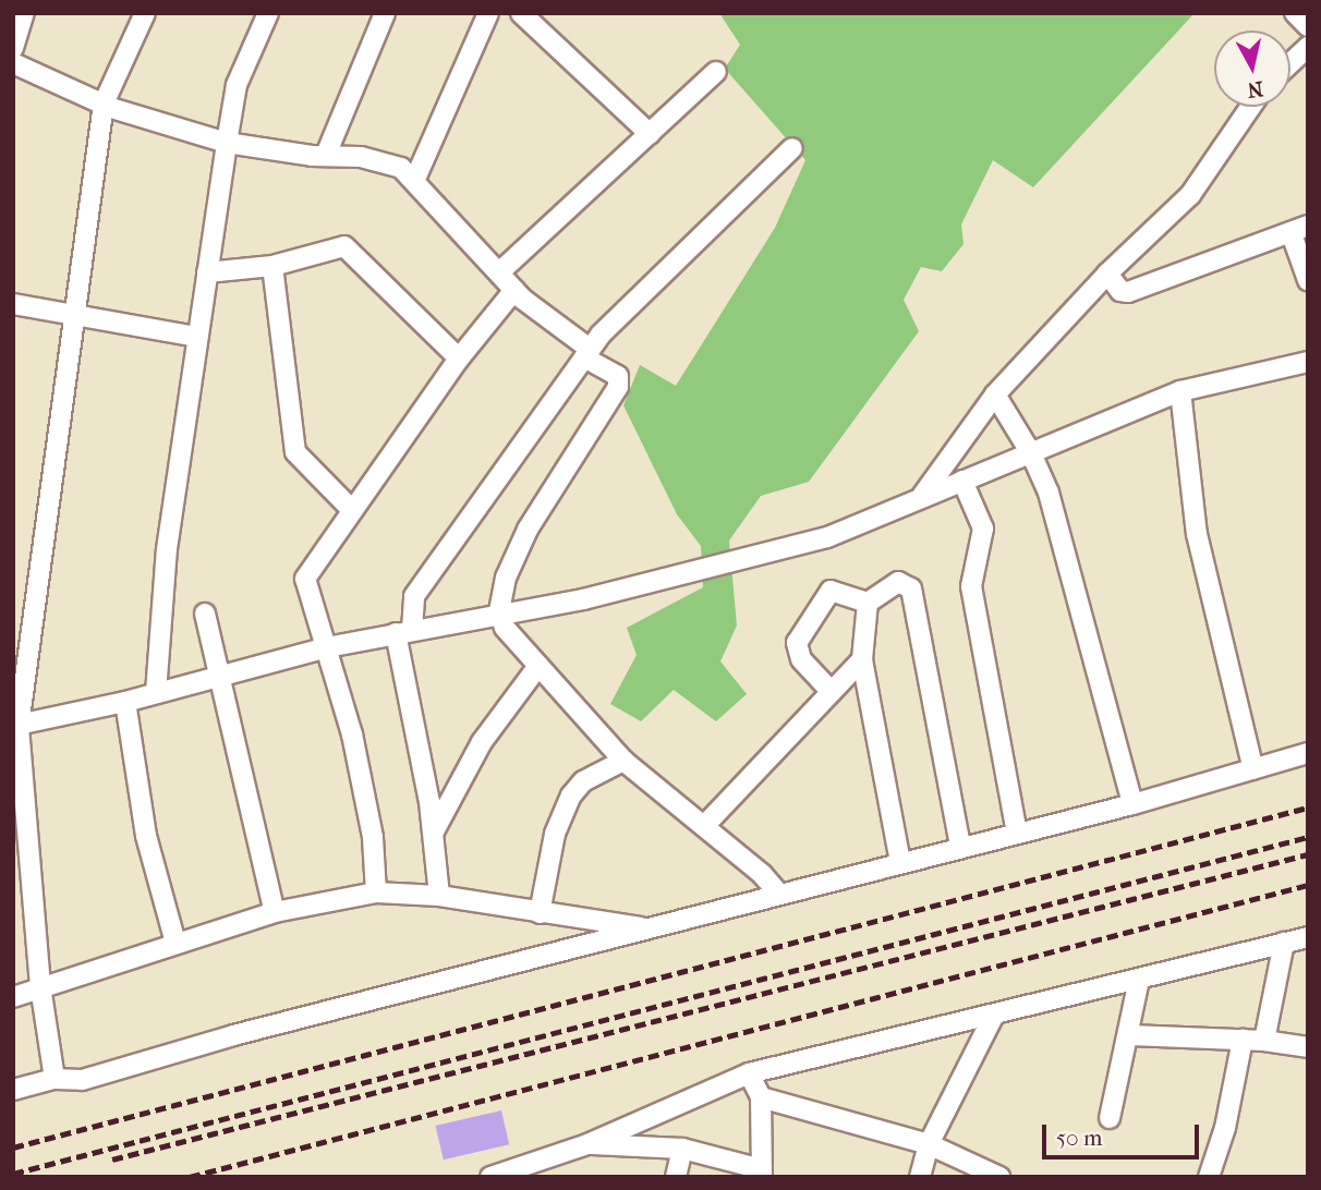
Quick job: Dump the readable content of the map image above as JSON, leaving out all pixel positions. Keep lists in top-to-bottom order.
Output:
{
  "scale_bar": "50 m",
  "north": "bottom"
}
